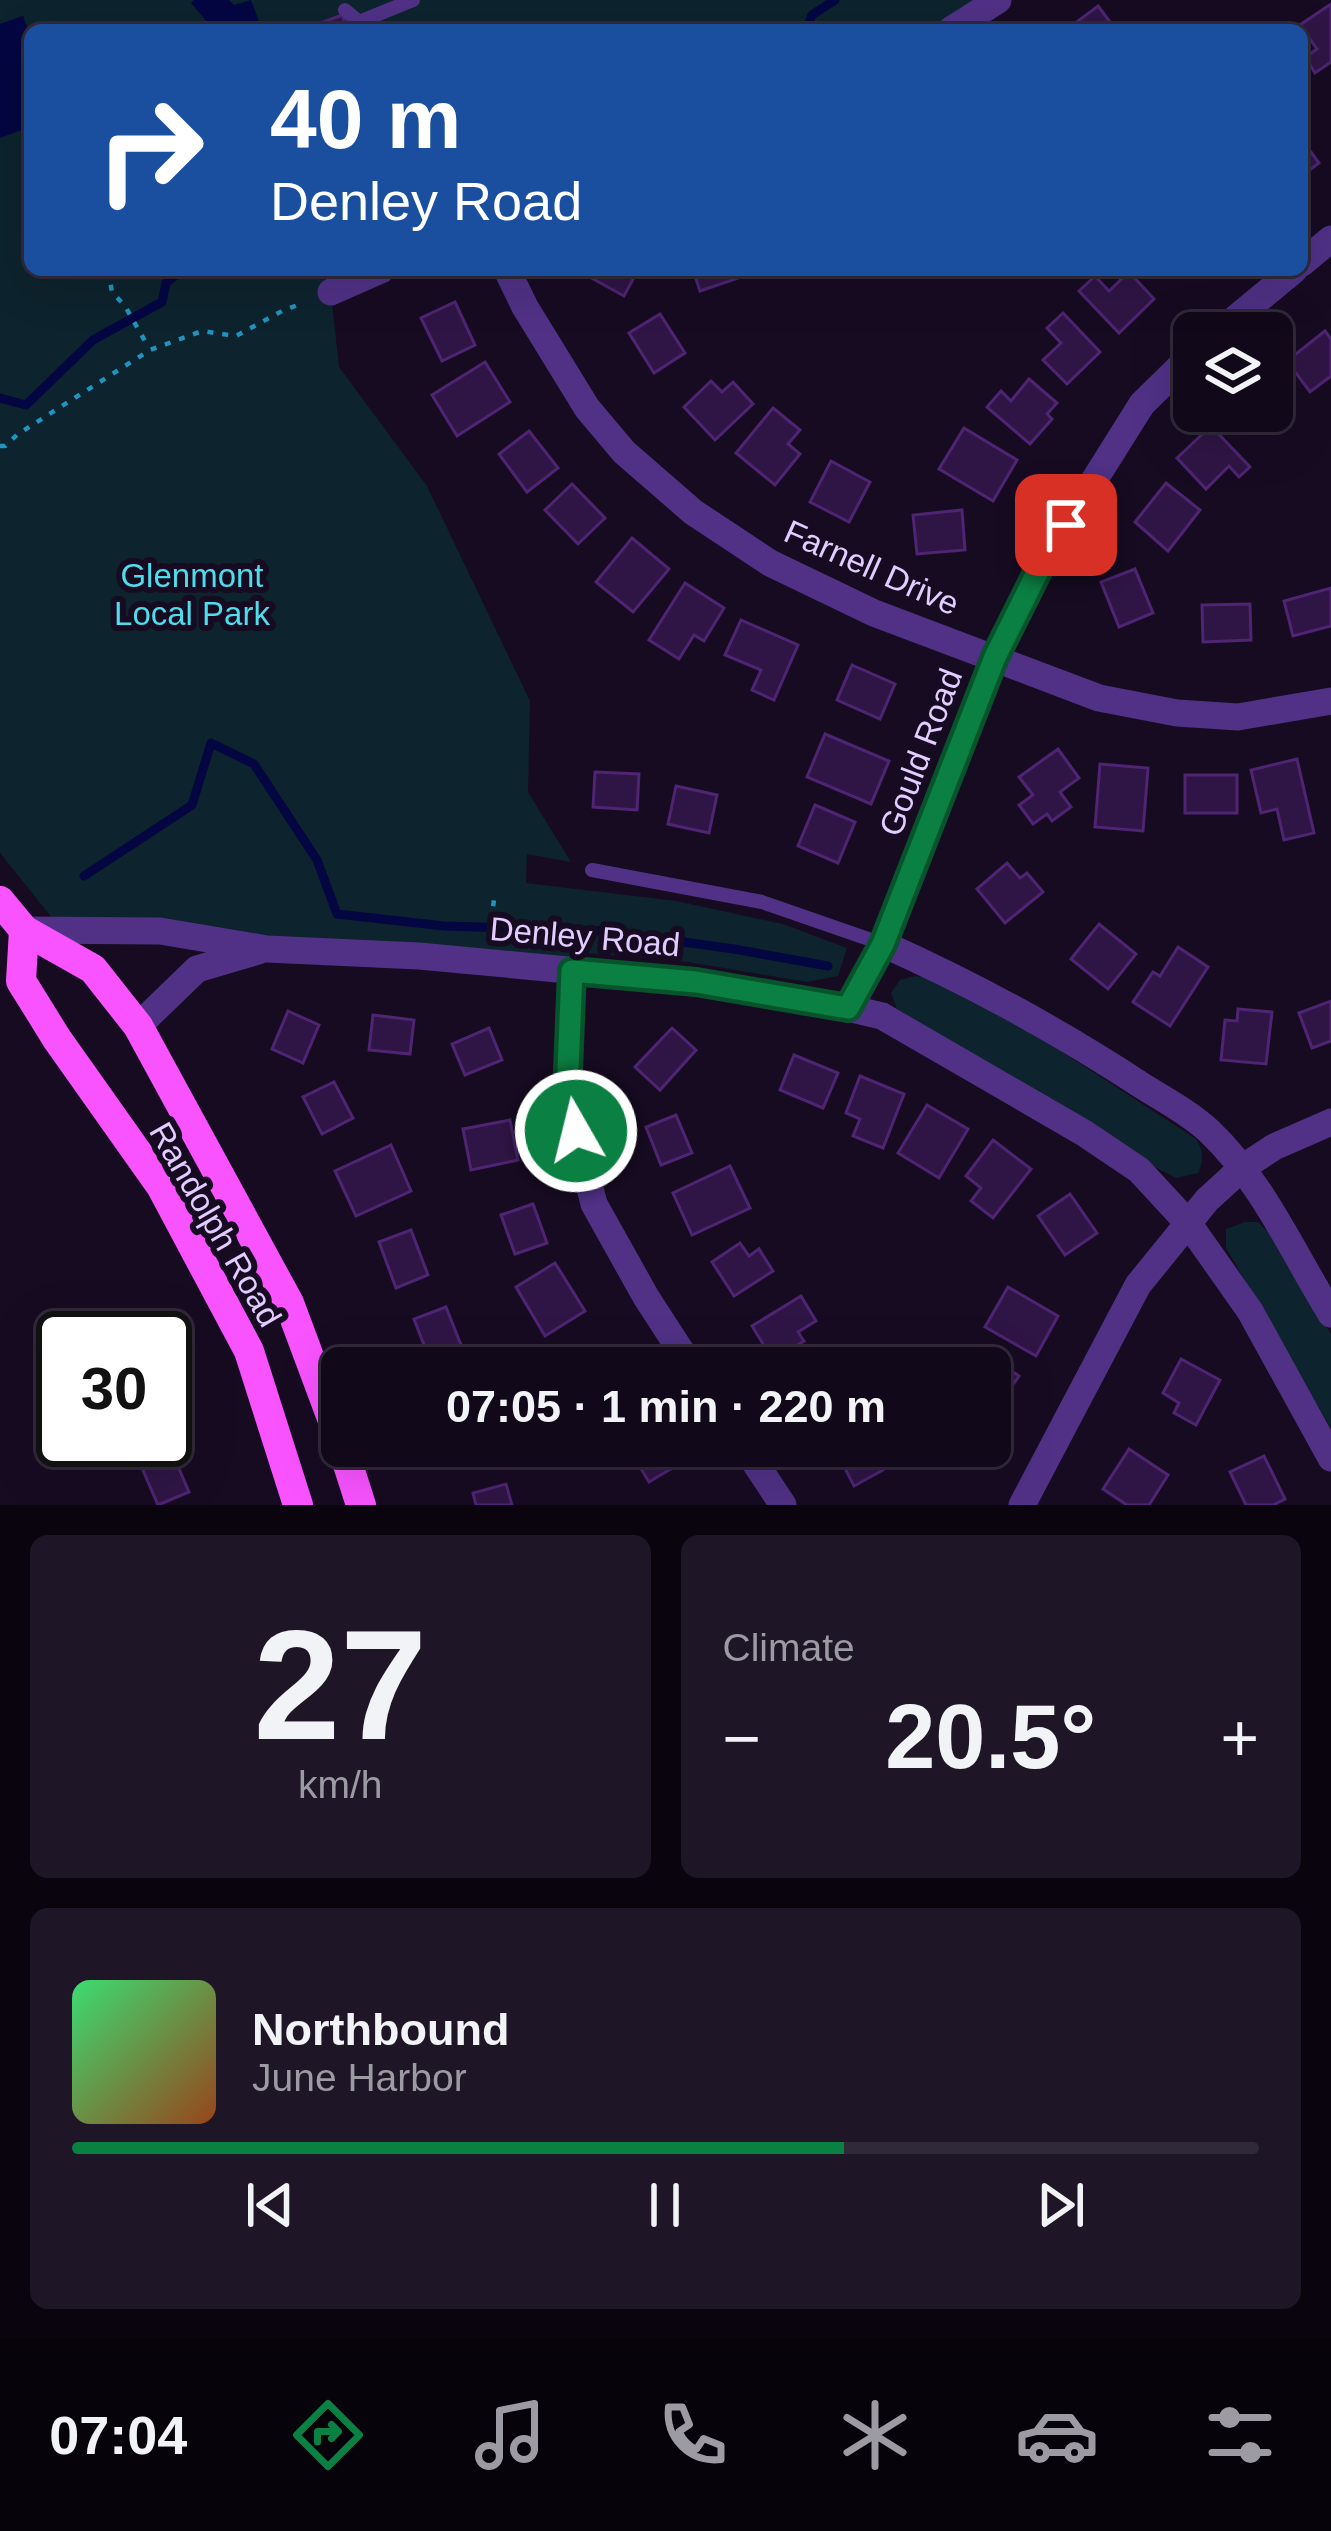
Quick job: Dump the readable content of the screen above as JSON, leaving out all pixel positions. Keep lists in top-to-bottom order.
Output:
{
  "streets": {
    "main road": ["Randolph Road"],
    "street": ["Farnell Drive", "Gould Road", "Denley Road"]
  },
  "crossings": [
    ["Farnell Drive", "Gould Road"],
    ["Gould Road", "Denley Road"],
    ["Denley Road", "Randolph Road"]
  ],
  "parks": ["Glenmont Local Park"],
  "page": {
    "turn": ["40 m", "Denley Road"],
    "limit": "30",
    "trip": "07:05 · 1 min · 220 m",
    "tile": [
      ["27", "km/h"],
      "Climate"
    ],
    "heat": ["−", "20.5°", "+"],
    "song": ["Northbound", "June Harbor"],
    "tabs": "07:04"
  }
}
